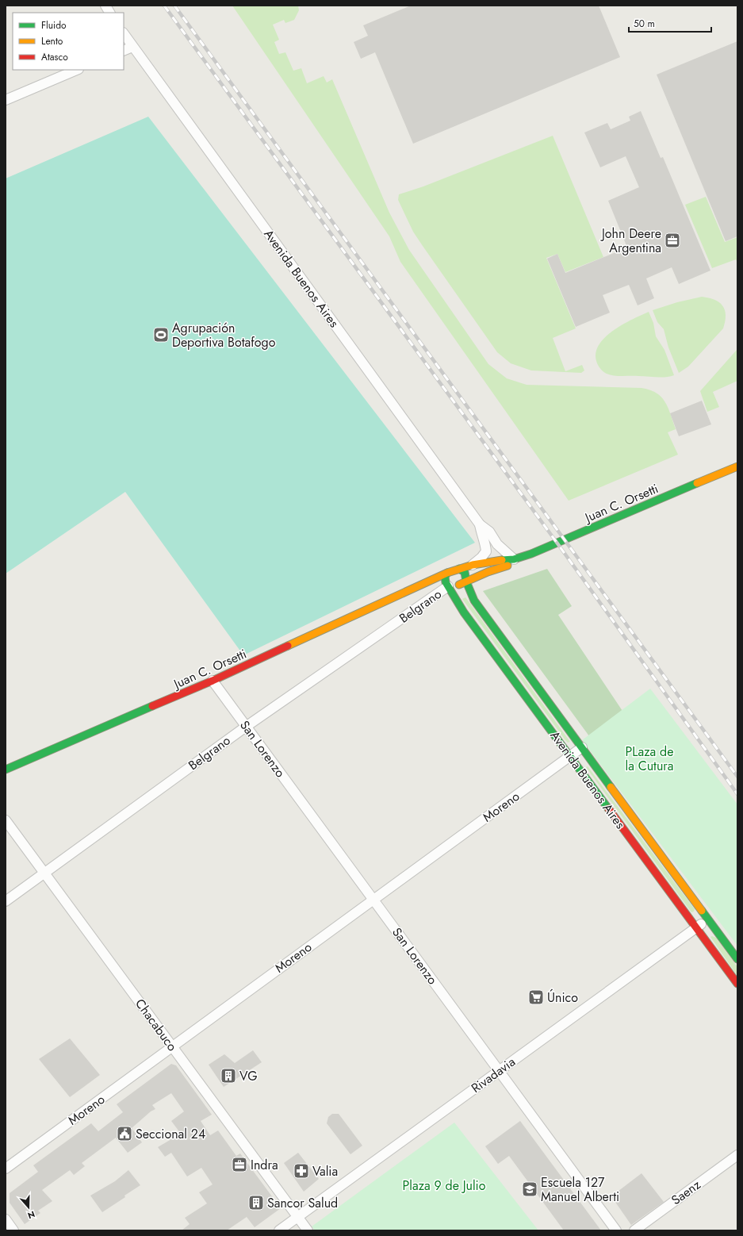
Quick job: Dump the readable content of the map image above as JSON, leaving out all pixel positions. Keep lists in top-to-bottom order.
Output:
{
  "streets": {
    "main road": ["Avenida Buenos Aires", "Juan C. Orsetti"],
    "street": [
      "Belgrano",
      "San Lorenzo",
      "Moreno",
      "Chacabuco",
      "Rivadavia",
      "Saenz"
    ]
  },
  "crossings": [
    ["Avenida Buenos Aires", "Juan C. Orsetti"],
    ["Avenida Buenos Aires", "Belgrano"],
    ["Avenida Buenos Aires", "Moreno"],
    ["Avenida Buenos Aires", "Rivadavia"],
    ["Juan C. Orsetti", "Belgrano"],
    ["Juan C. Orsetti", "San Lorenzo"],
    ["Belgrano", "San Lorenzo"],
    ["Belgrano", "Chacabuco"],
    ["San Lorenzo", "Moreno"],
    ["San Lorenzo", "Rivadavia"],
    ["Moreno", "Chacabuco"],
    ["Chacabuco", "Rivadavia"]
  ],
  "parks": ["PLaza de la Cutura", "Plaza 9 de Julio"],
  "places": {
    "office": ["John Deere Argentina", "Indra"],
    "sports": ["Agrupación Deportiva Botafogo"],
    "supermarket": ["Único"],
    "building": ["VG", "Sancor Salud"],
    "public building": ["Seccional 24"],
    "pharmacy": ["Valia"],
    "school or university": ["Escuela 127 Manuel Alberti"]
  },
  "legend": ["Fluido", "Lento", "Atasco"],
  "scale_bar": "50 m",
  "north": "bottom"
}
